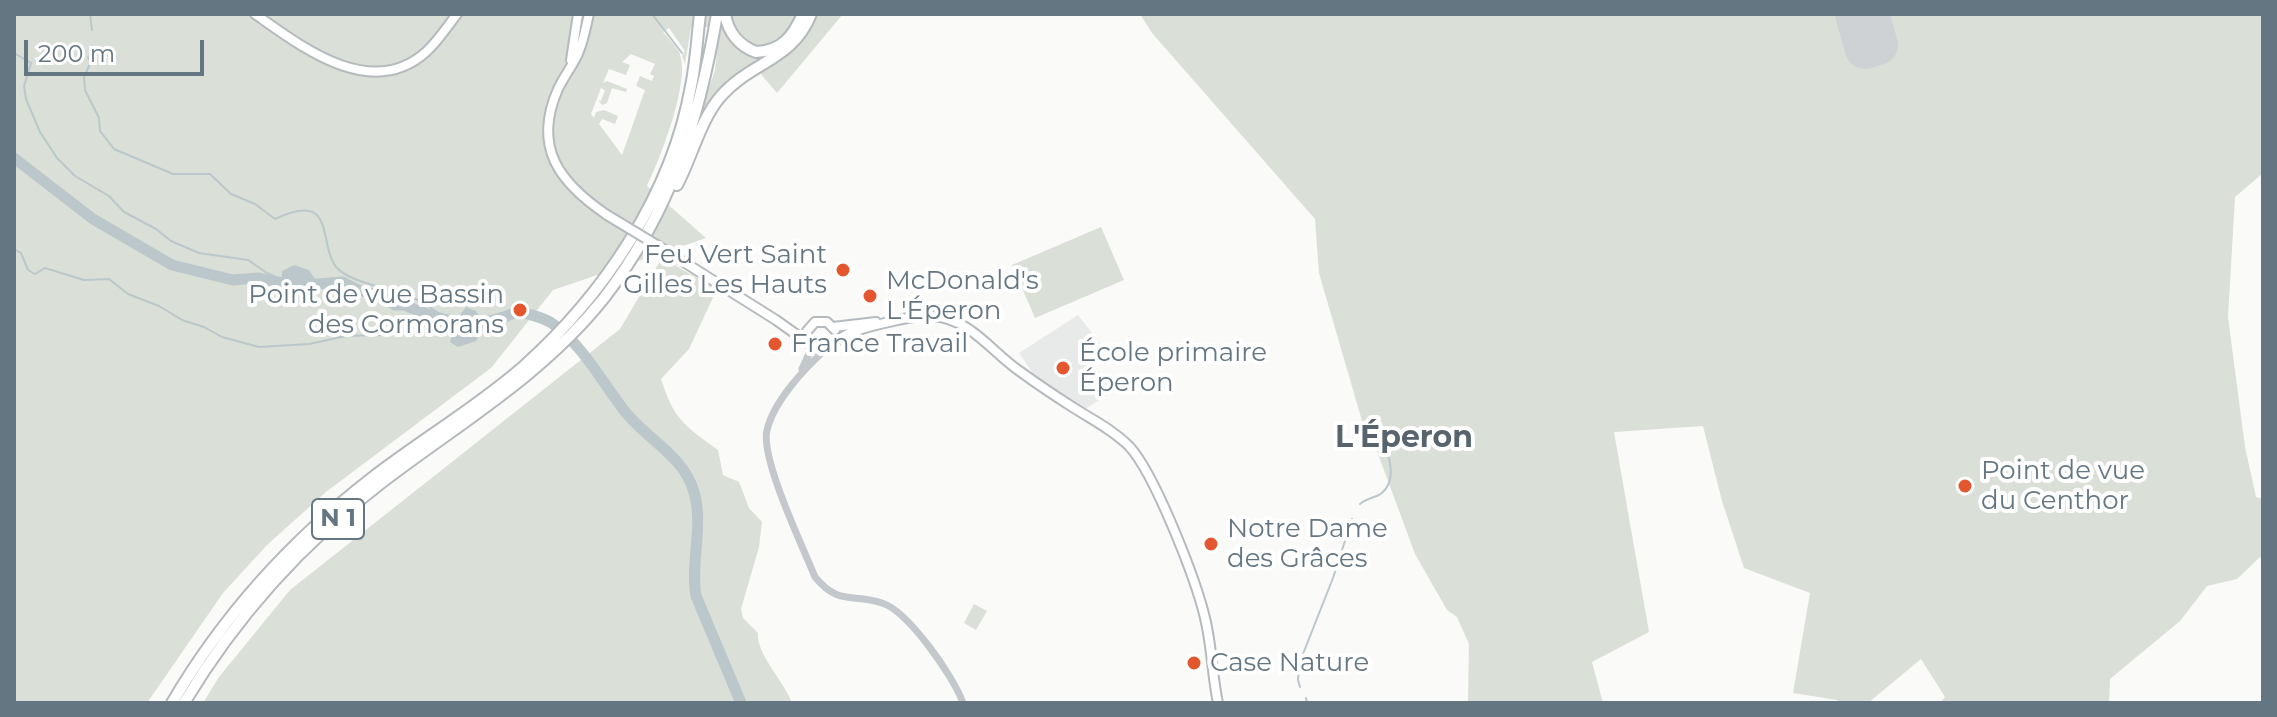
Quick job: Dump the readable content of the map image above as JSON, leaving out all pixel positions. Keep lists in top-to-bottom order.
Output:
{
  "streets": {
    "highway": ["N 1"]
  },
  "districts": ["L'Éperon"],
  "places": [
    "Feu Vert Saint Gilles Les Hauts",
    "McDonald's L'Éperon",
    "Point de vue Bassin des Cormorans",
    "France Travail",
    "École primaire Éperon",
    "Point de vue du Centhor",
    "Notre Dame des Grâces",
    "Case Nature"
  ],
  "scale_bar": "200 m"
}
